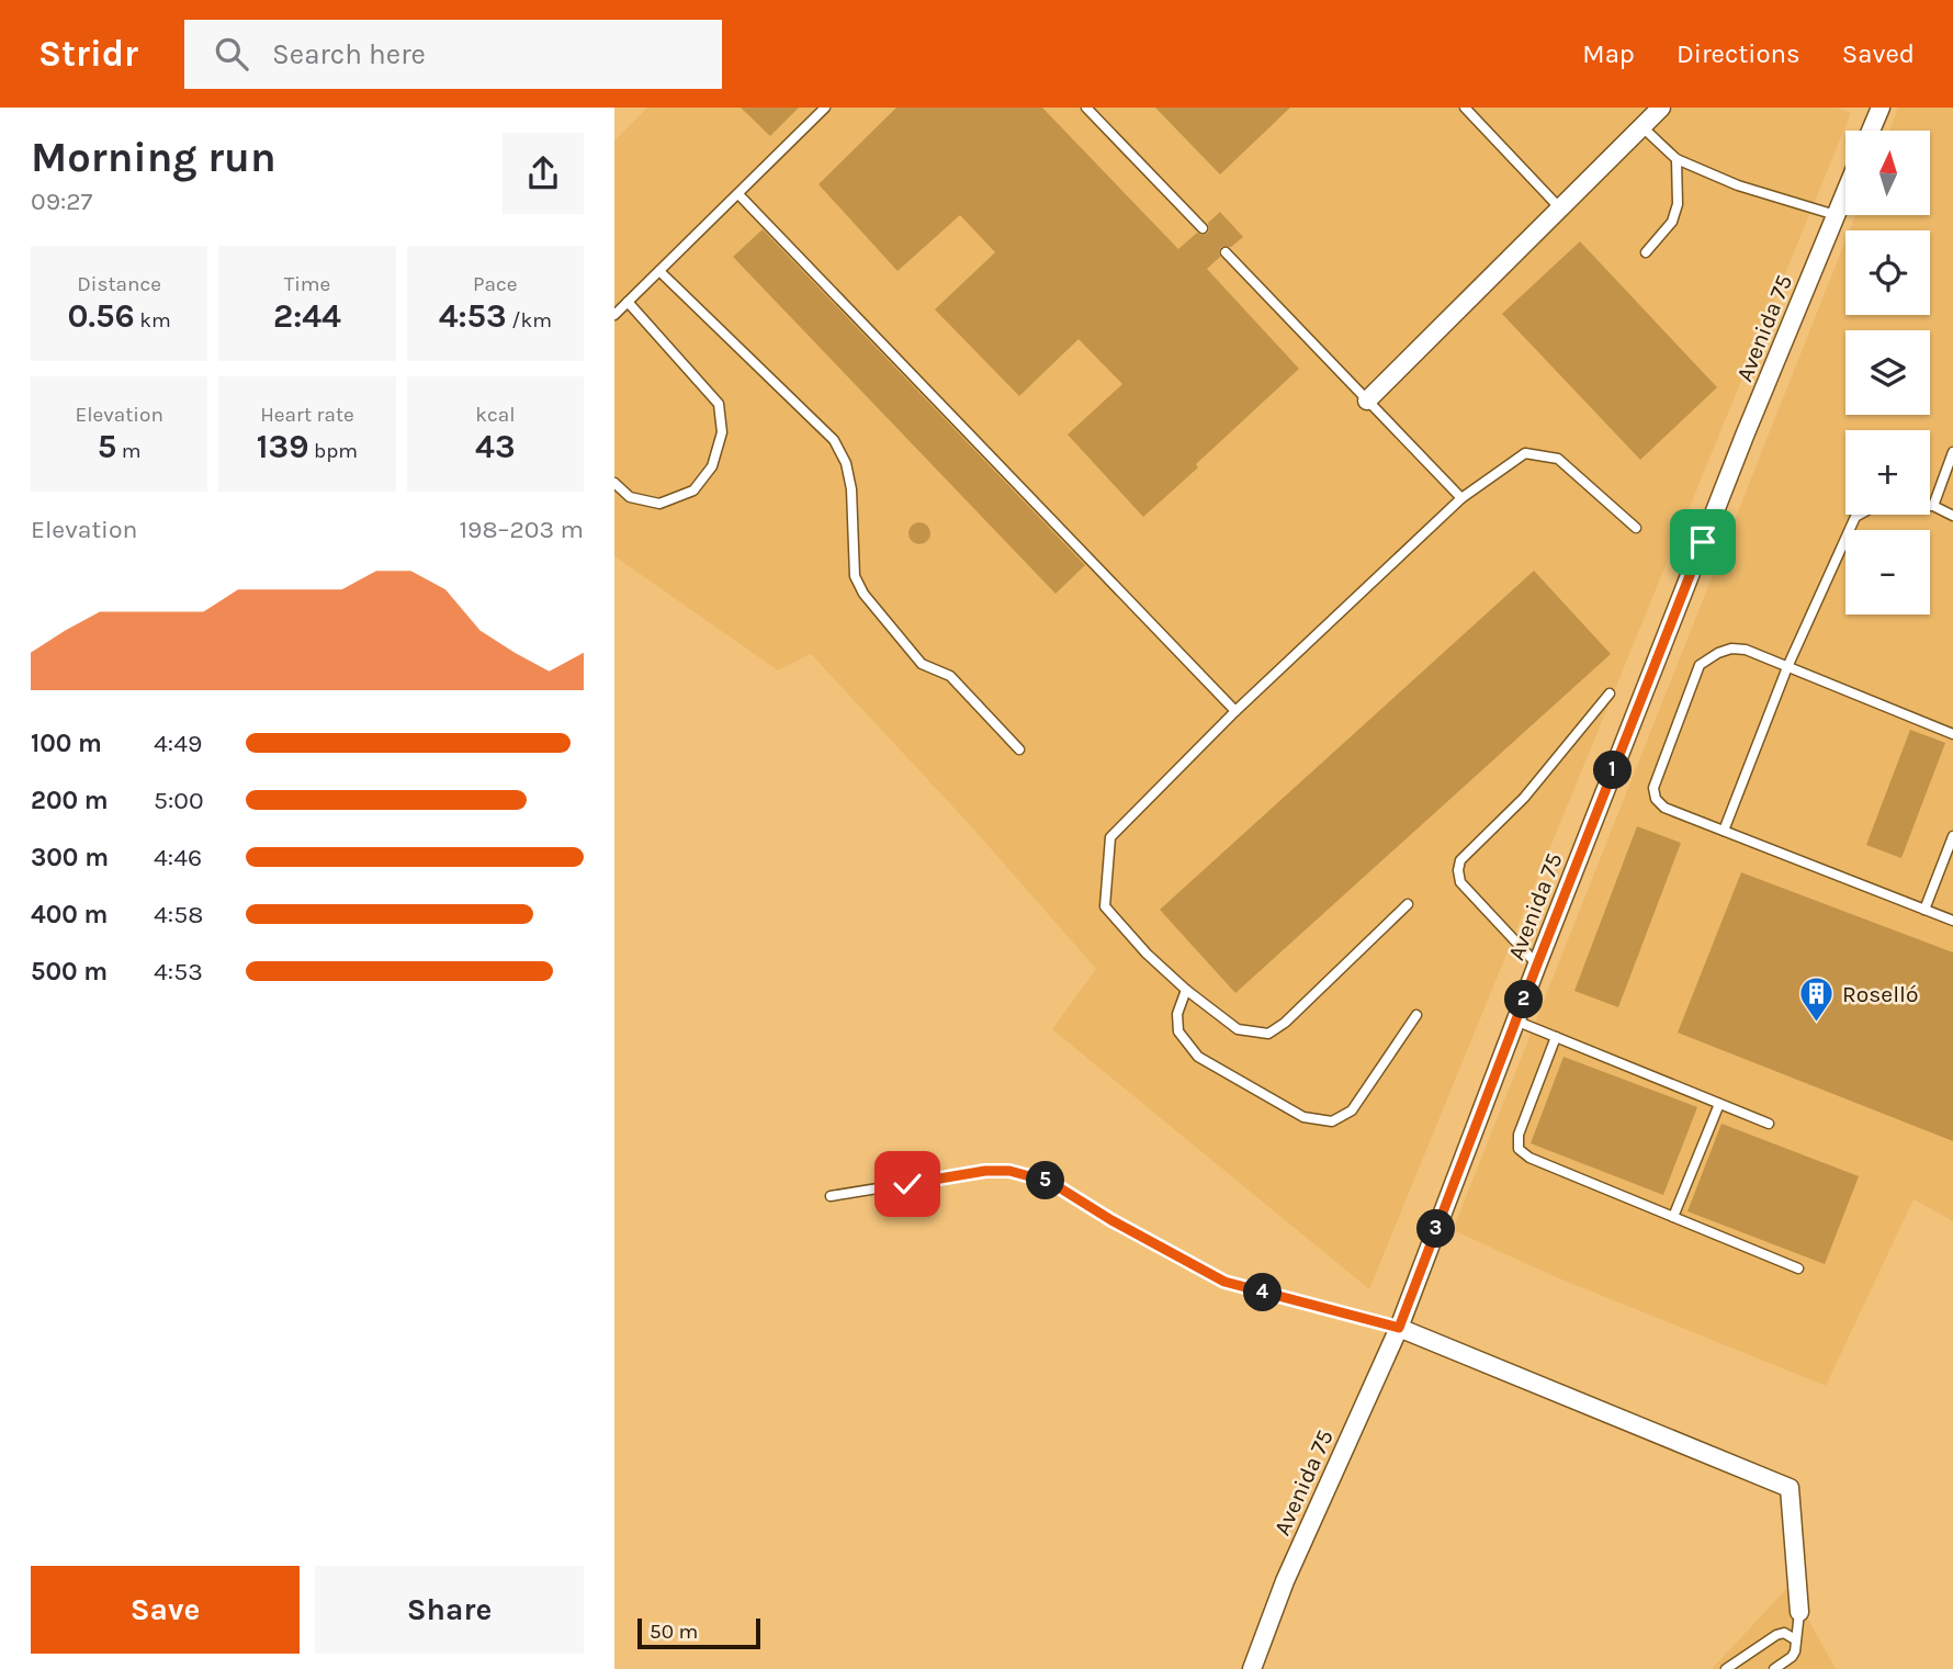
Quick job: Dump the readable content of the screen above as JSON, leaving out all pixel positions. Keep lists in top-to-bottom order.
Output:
{
  "streets": {
    "street": ["Avenida 75"]
  },
  "places": {
    "building": ["Roselló"]
  },
  "scale_bar": "50 m",
  "north": "top",
  "page": {
    "header": "Stridr",
    "search": "Search here",
    "nav": ["Map", "Directions", "Saved"],
    "heading": ["Morning run", "09:27"],
    "map_buttons": ["+", "−"],
    "stats": [
      ["Distance", "0.56 km"],
      ["Time", "2:44"],
      ["Pace", "4:53 /km"],
      ["Elevation", "5 m"],
      ["Heart rate", "139 bpm"],
      ["kcal", "43"]
    ],
    "chart": ["Elevation", "198–203 m"],
    "list": [
      {
        "name": "100 m",
        "note": "4:49"
      },
      {
        "name": "200 m",
        "note": "5:00"
      },
      {
        "name": "300 m",
        "note": "4:46"
      },
      {
        "name": "400 m",
        "note": "4:58"
      },
      {
        "name": "500 m",
        "note": "4:53"
      }
    ],
    "pins": [
      "1",
      "2",
      "5",
      "3",
      "4"
    ],
    "buttons": ["Save", "Share"],
    "scale": "50 m"
  }
}
